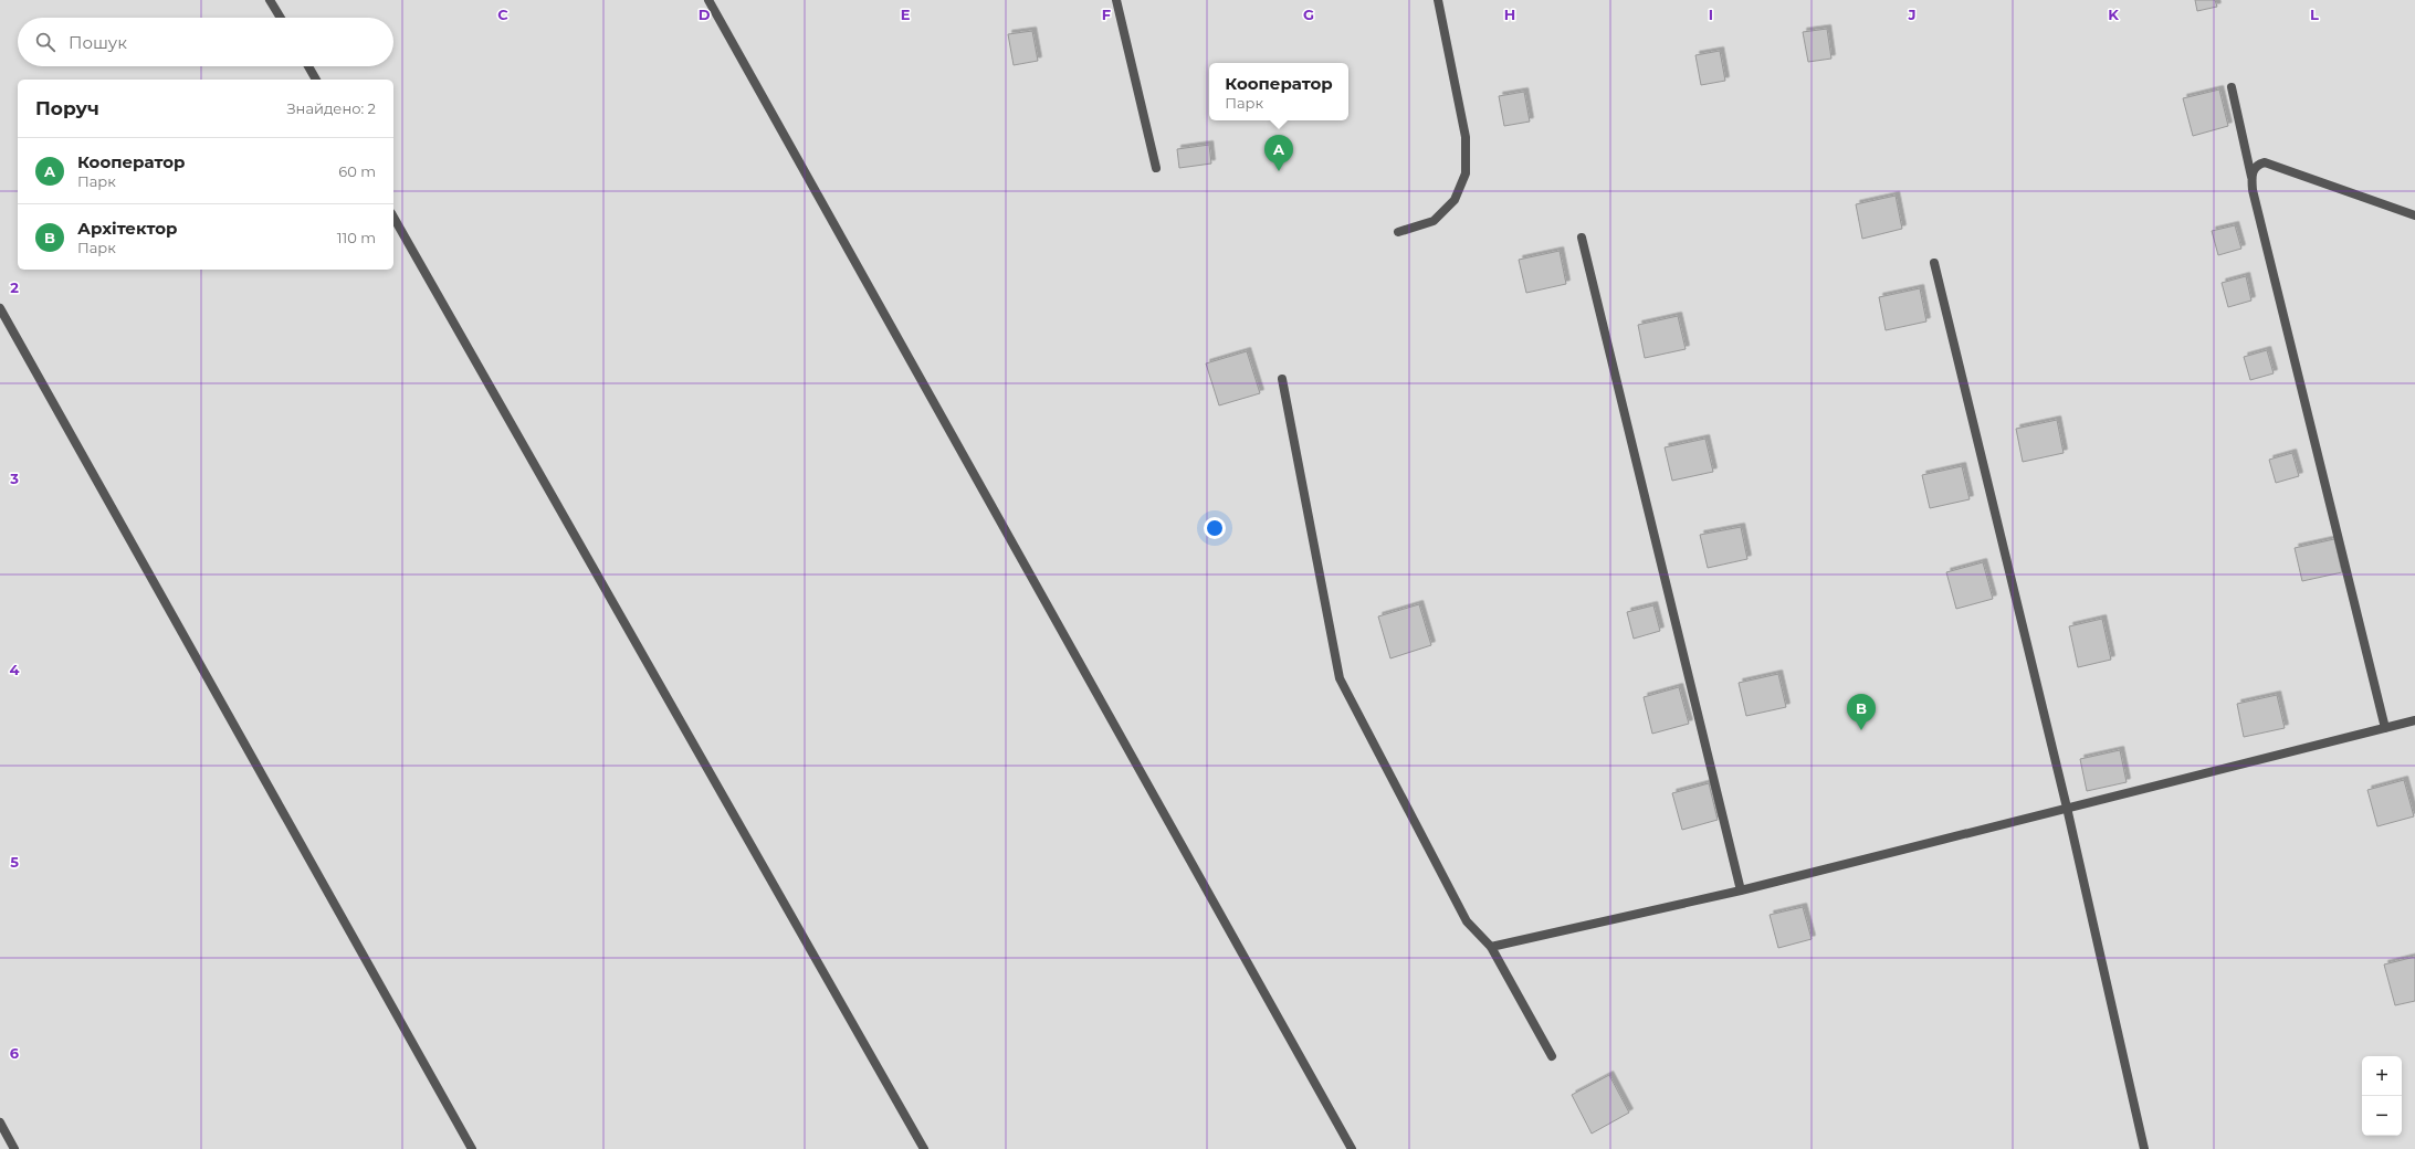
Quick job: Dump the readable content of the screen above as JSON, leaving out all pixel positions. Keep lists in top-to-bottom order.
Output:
{
  "page": {
    "search": "Пошук",
    "popup": ["Кооператор", "Парк"],
    "heading": ["Поруч", "Знайдено: 2"],
    "pins": ["A", "B"],
    "list": [
      {
        "mark": "A",
        "name": "Кооператор",
        "note": "Парк",
        "value": "60 m"
      },
      {
        "mark": "B",
        "name": "Архітектор",
        "note": "Парк",
        "value": "110 m"
      }
    ],
    "map_buttons": ["+", "−"]
  },
  "grid": {
    "columns": [
      "C",
      "D",
      "E",
      "F",
      "G",
      "H",
      "I",
      "J",
      "K",
      "L"
    ],
    "rows": [
      "2",
      "3",
      "4",
      "5",
      "6"
    ]
  }
}
